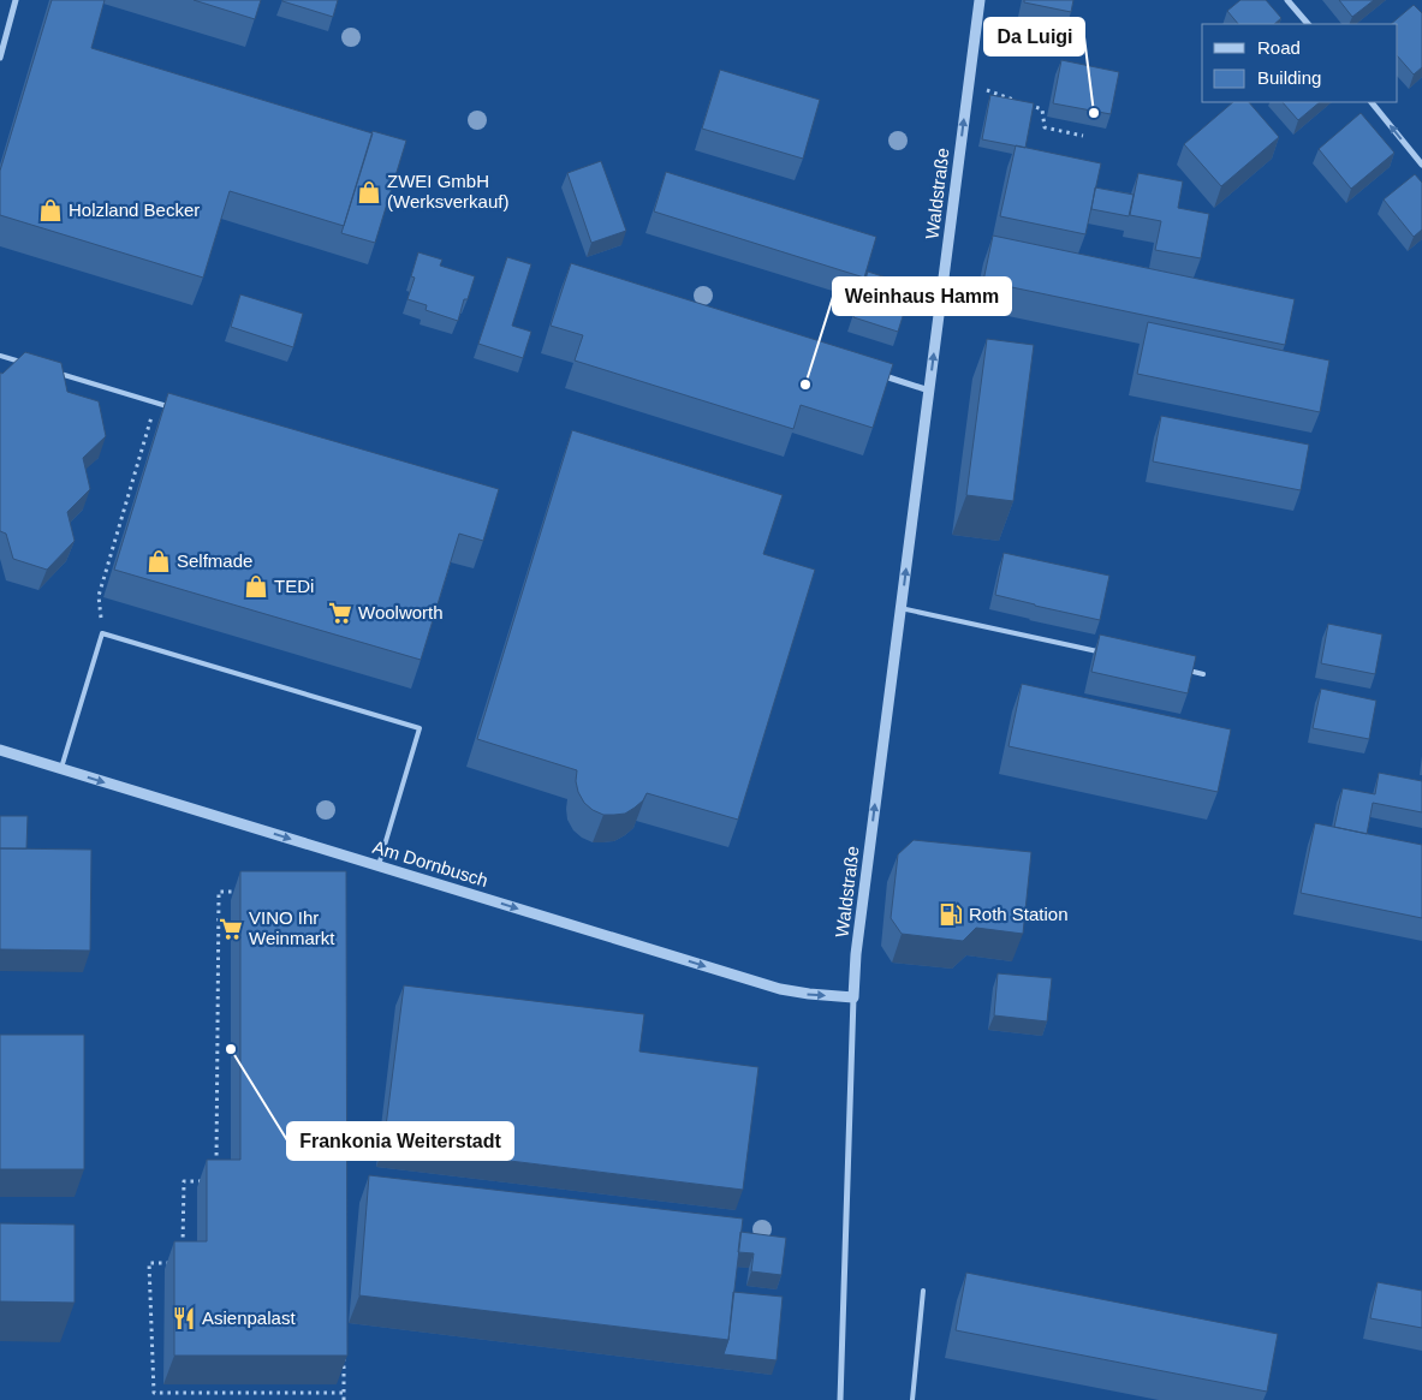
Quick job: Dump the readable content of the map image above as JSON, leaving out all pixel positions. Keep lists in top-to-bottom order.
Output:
{
  "streets": {
    "street": ["Waldstraße", "Am Dornbusch"]
  },
  "crossings": [
    ["Waldstraße", "Am Dornbusch"]
  ],
  "one_way": ["Waldstraße", "Am Dornbusch"],
  "places": {
    "other": ["Da Luigi", "Weinhaus Hamm", "Frankonia Weiterstadt"],
    "shop": [
      "ZWEI GmbH (Werksverkauf)",
      "Holzland Becker",
      "Selfmade",
      "TEDi"
    ],
    "supermarket": ["Woolworth", "VINO Ihr Weinmarkt"],
    "fuel station": ["Roth Station"],
    "restaurant": ["Asienpalast"]
  },
  "legend": ["Road", "Building"]
}
